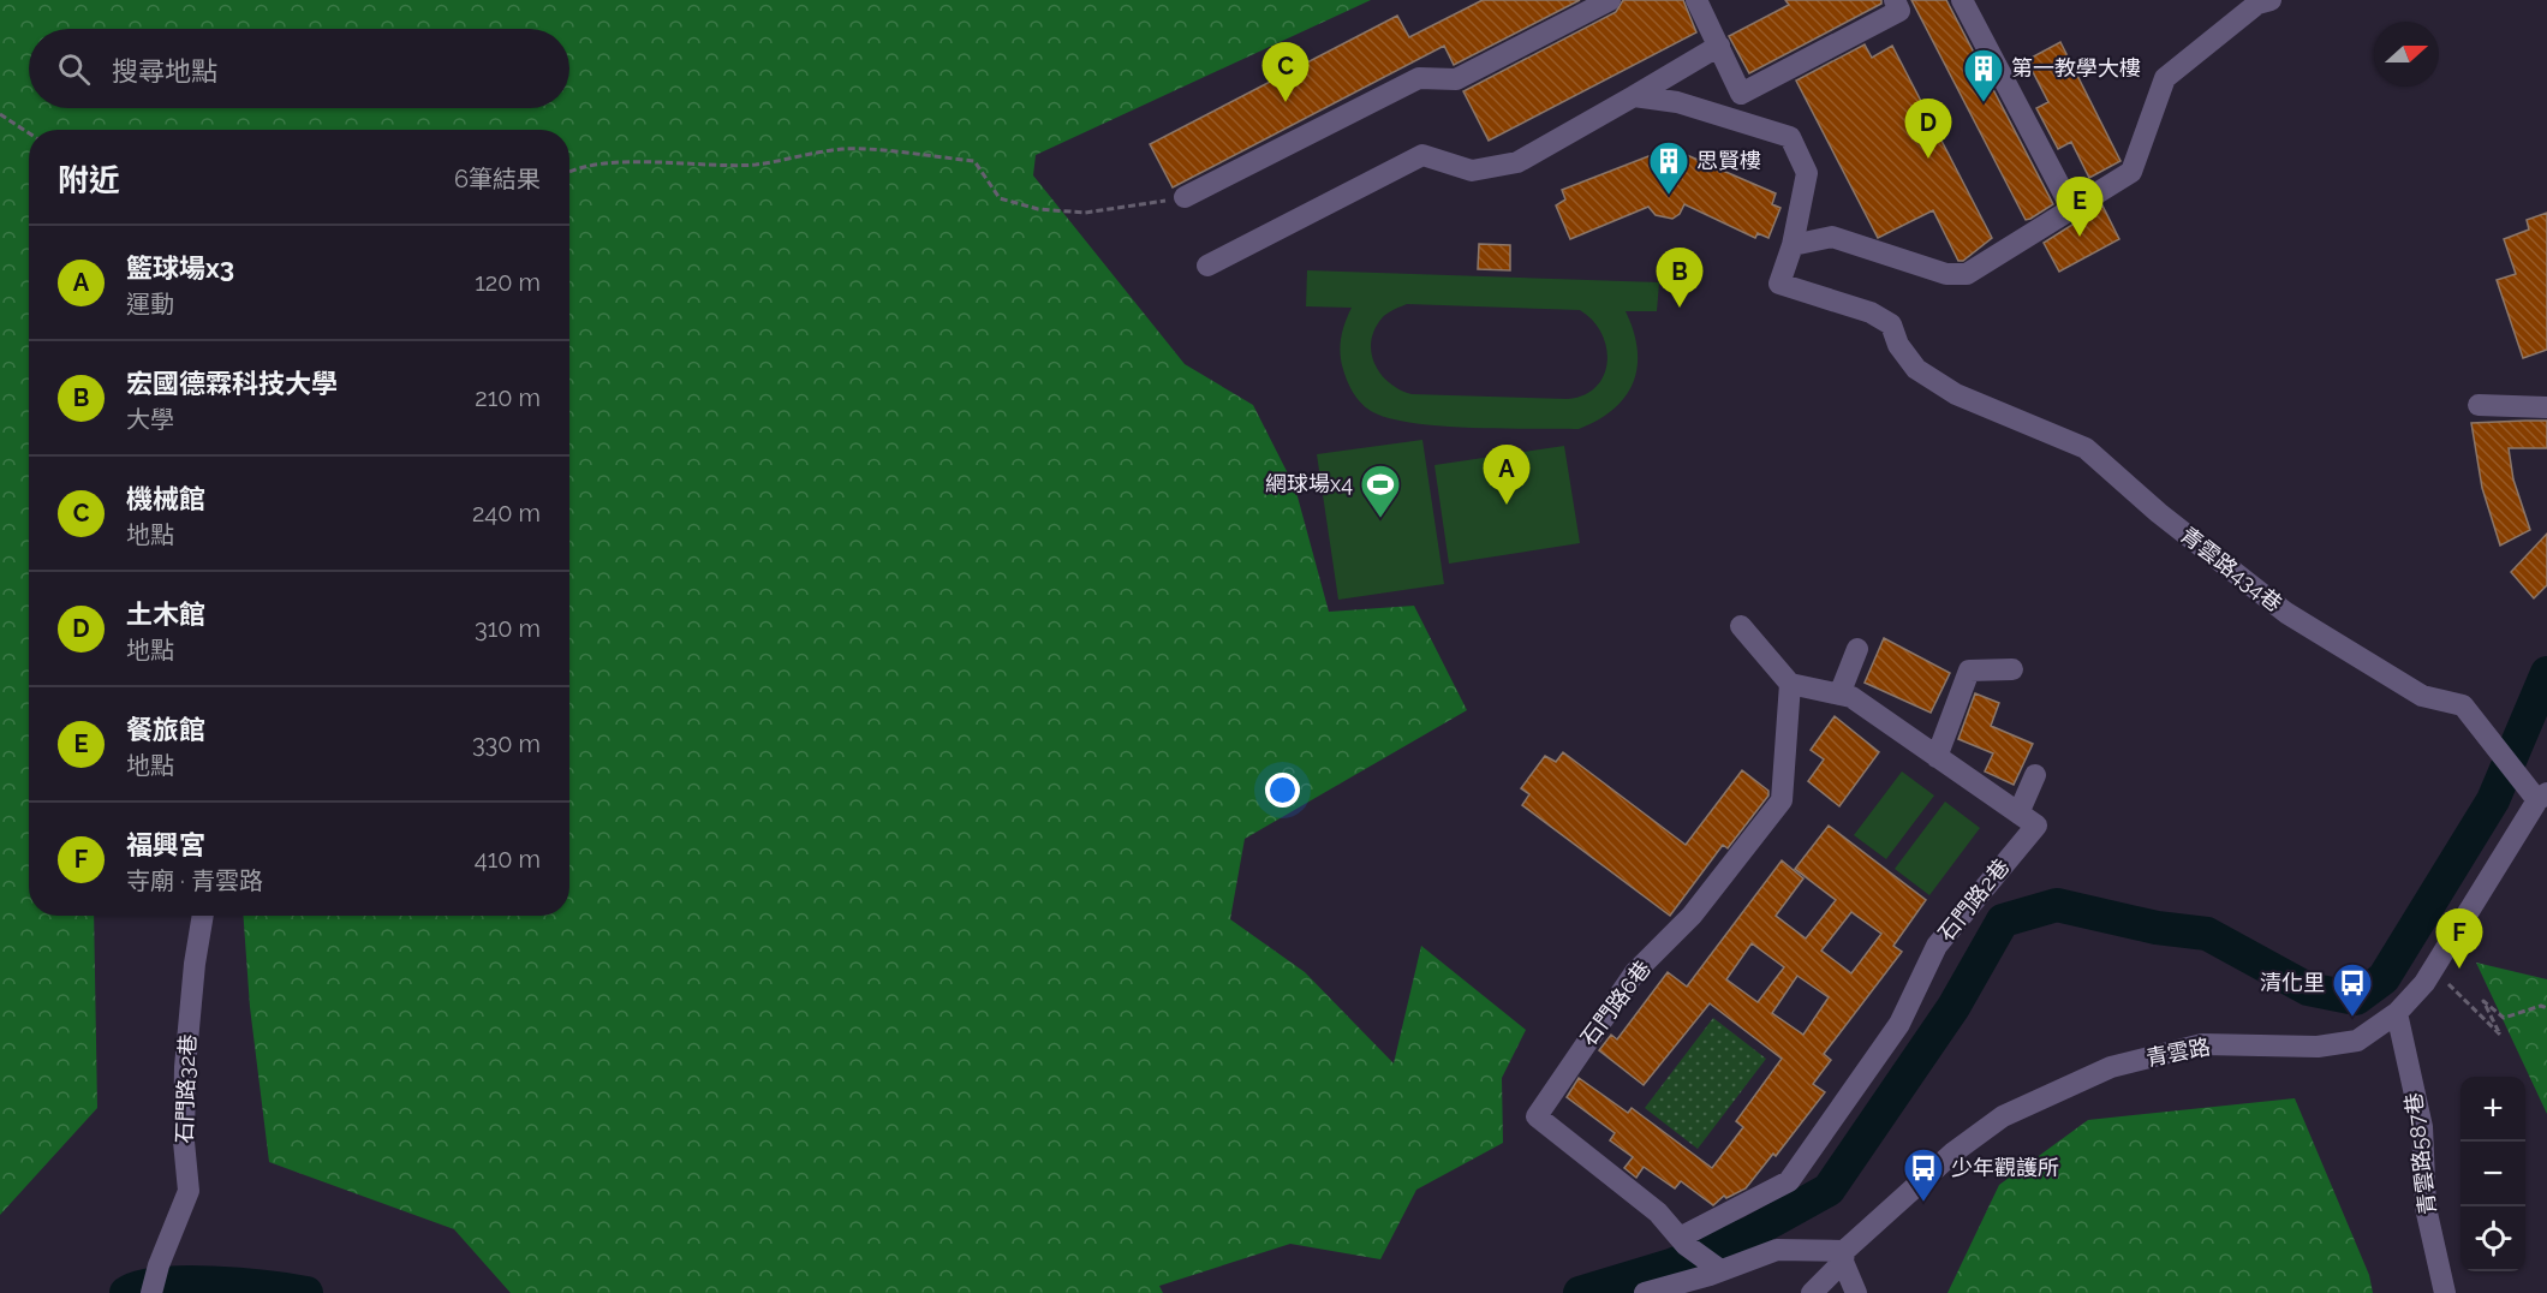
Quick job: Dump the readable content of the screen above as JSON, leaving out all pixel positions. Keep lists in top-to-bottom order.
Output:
{
  "streets": {
    "street": [
      "青雲路434巷",
      "石門路2巷",
      "石門路6巷",
      "青雲路",
      "石門路32巷",
      "青雲路587巷"
    ]
  },
  "crossings": [
    ["青雲路434巷", "青雲路"],
    ["石門路2巷", "石門路6巷"],
    ["青雲路", "青雲路587巷"]
  ],
  "places": {
    "building": ["第一教學大樓", "思賢樓"],
    "sports": ["網球場x4"],
    "bus stop": ["清化里", "少年觀護所"]
  },
  "north": "right",
  "page": {
    "search": "搜尋地點",
    "pins": [
      "C",
      "D",
      "E",
      "B",
      "A",
      "F"
    ],
    "heading": ["附近", "6筆結果"],
    "list": [
      {
        "mark": "A",
        "name": "籃球場x3",
        "note": "運動",
        "value": "120 m"
      },
      {
        "mark": "B",
        "name": "宏國德霖科技大學",
        "note": "大學",
        "value": "210 m"
      },
      {
        "mark": "C",
        "name": "機械館",
        "note": "地點",
        "value": "240 m"
      },
      {
        "mark": "D",
        "name": "土木館",
        "note": "地點",
        "value": "310 m"
      },
      {
        "mark": "E",
        "name": "餐旅館",
        "note": "地點",
        "value": "330 m"
      },
      {
        "mark": "F",
        "name": "福興宮",
        "note": "寺廟 · 青雲路",
        "value": "410 m"
      }
    ],
    "map_buttons": ["+", "−"]
  }
}
